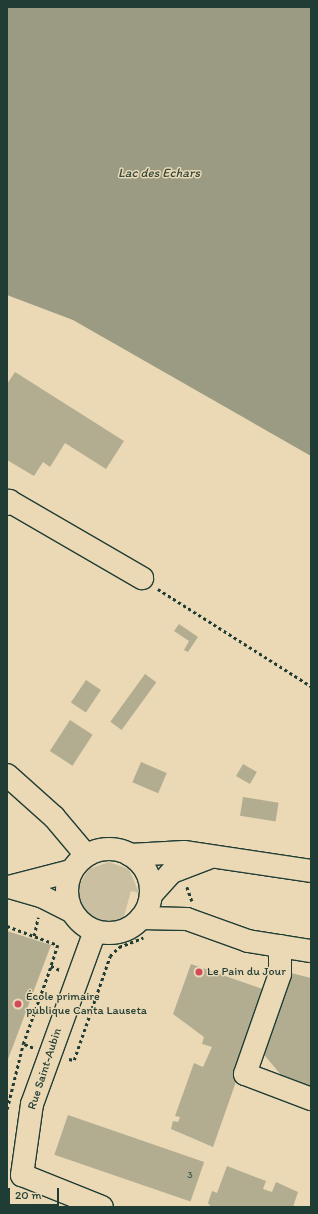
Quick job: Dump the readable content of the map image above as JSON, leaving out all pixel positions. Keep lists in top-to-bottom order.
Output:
{
  "streets": {
    "street": ["Rue Saint-Aubin"]
  },
  "water": ["Lac des Echars"],
  "places": ["Le Pain du Jour", "École primaire publique Canta Lauseta"],
  "house_numbers": ["3"],
  "scale_bar": "20 m"
}
